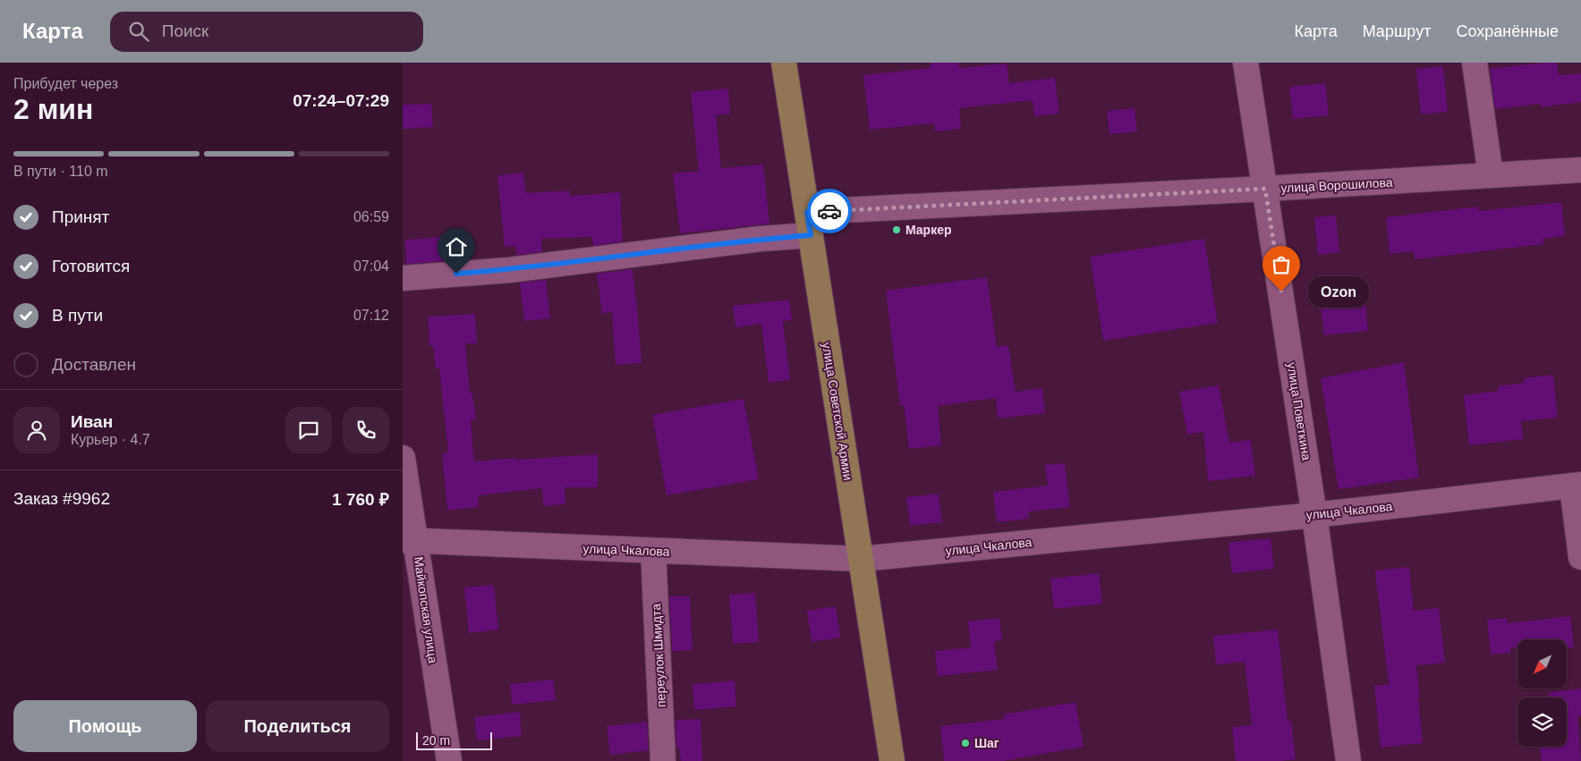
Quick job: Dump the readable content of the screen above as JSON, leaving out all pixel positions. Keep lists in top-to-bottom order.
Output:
{
  "streets": {
    "main road": ["улица Советской Армии"],
    "street": [
      "улица Ворошилова",
      "улица Поветкина",
      "улица Чкалова",
      "Майкопская улица",
      "переулок Шмидта"
    ]
  },
  "crossings": [
    ["улица Ворошилова", "улица Советской Армии"],
    ["улица Ворошилова", "улица Поветкина"],
    ["улица Советской Армии", "улица Чкалова"],
    ["улица Поветкина", "улица Чкалова"],
    ["улица Чкалова", "Майкопская улица"],
    ["улица Чкалова", "переулок Шмидта"]
  ],
  "places": ["Маркер", "Ozon", "Шаг"],
  "scale_bar": "20 m",
  "north": "bottom left",
  "page": {
    "header": "Карта",
    "search": "Поиск",
    "nav": ["Карта", "Маршрут", "Сохранённые"],
    "heading": ["2 мин", "Прибудет через", "07:24–07:29"],
    "panel": [
      "Иван",
      "Курьер · 4.7",
      "Заказ #9962",
      "1 760 ₽"
    ],
    "bar": "В пути · 110 m",
    "list": [
      ["Принят", "06:59"],
      ["Готовится", "07:04"],
      ["В пути", "07:12"],
      "Доставлен"
    ],
    "bubble": "Ozon",
    "buttons": ["Помощь", "Поделиться"],
    "scale": "20 m"
  }
}
